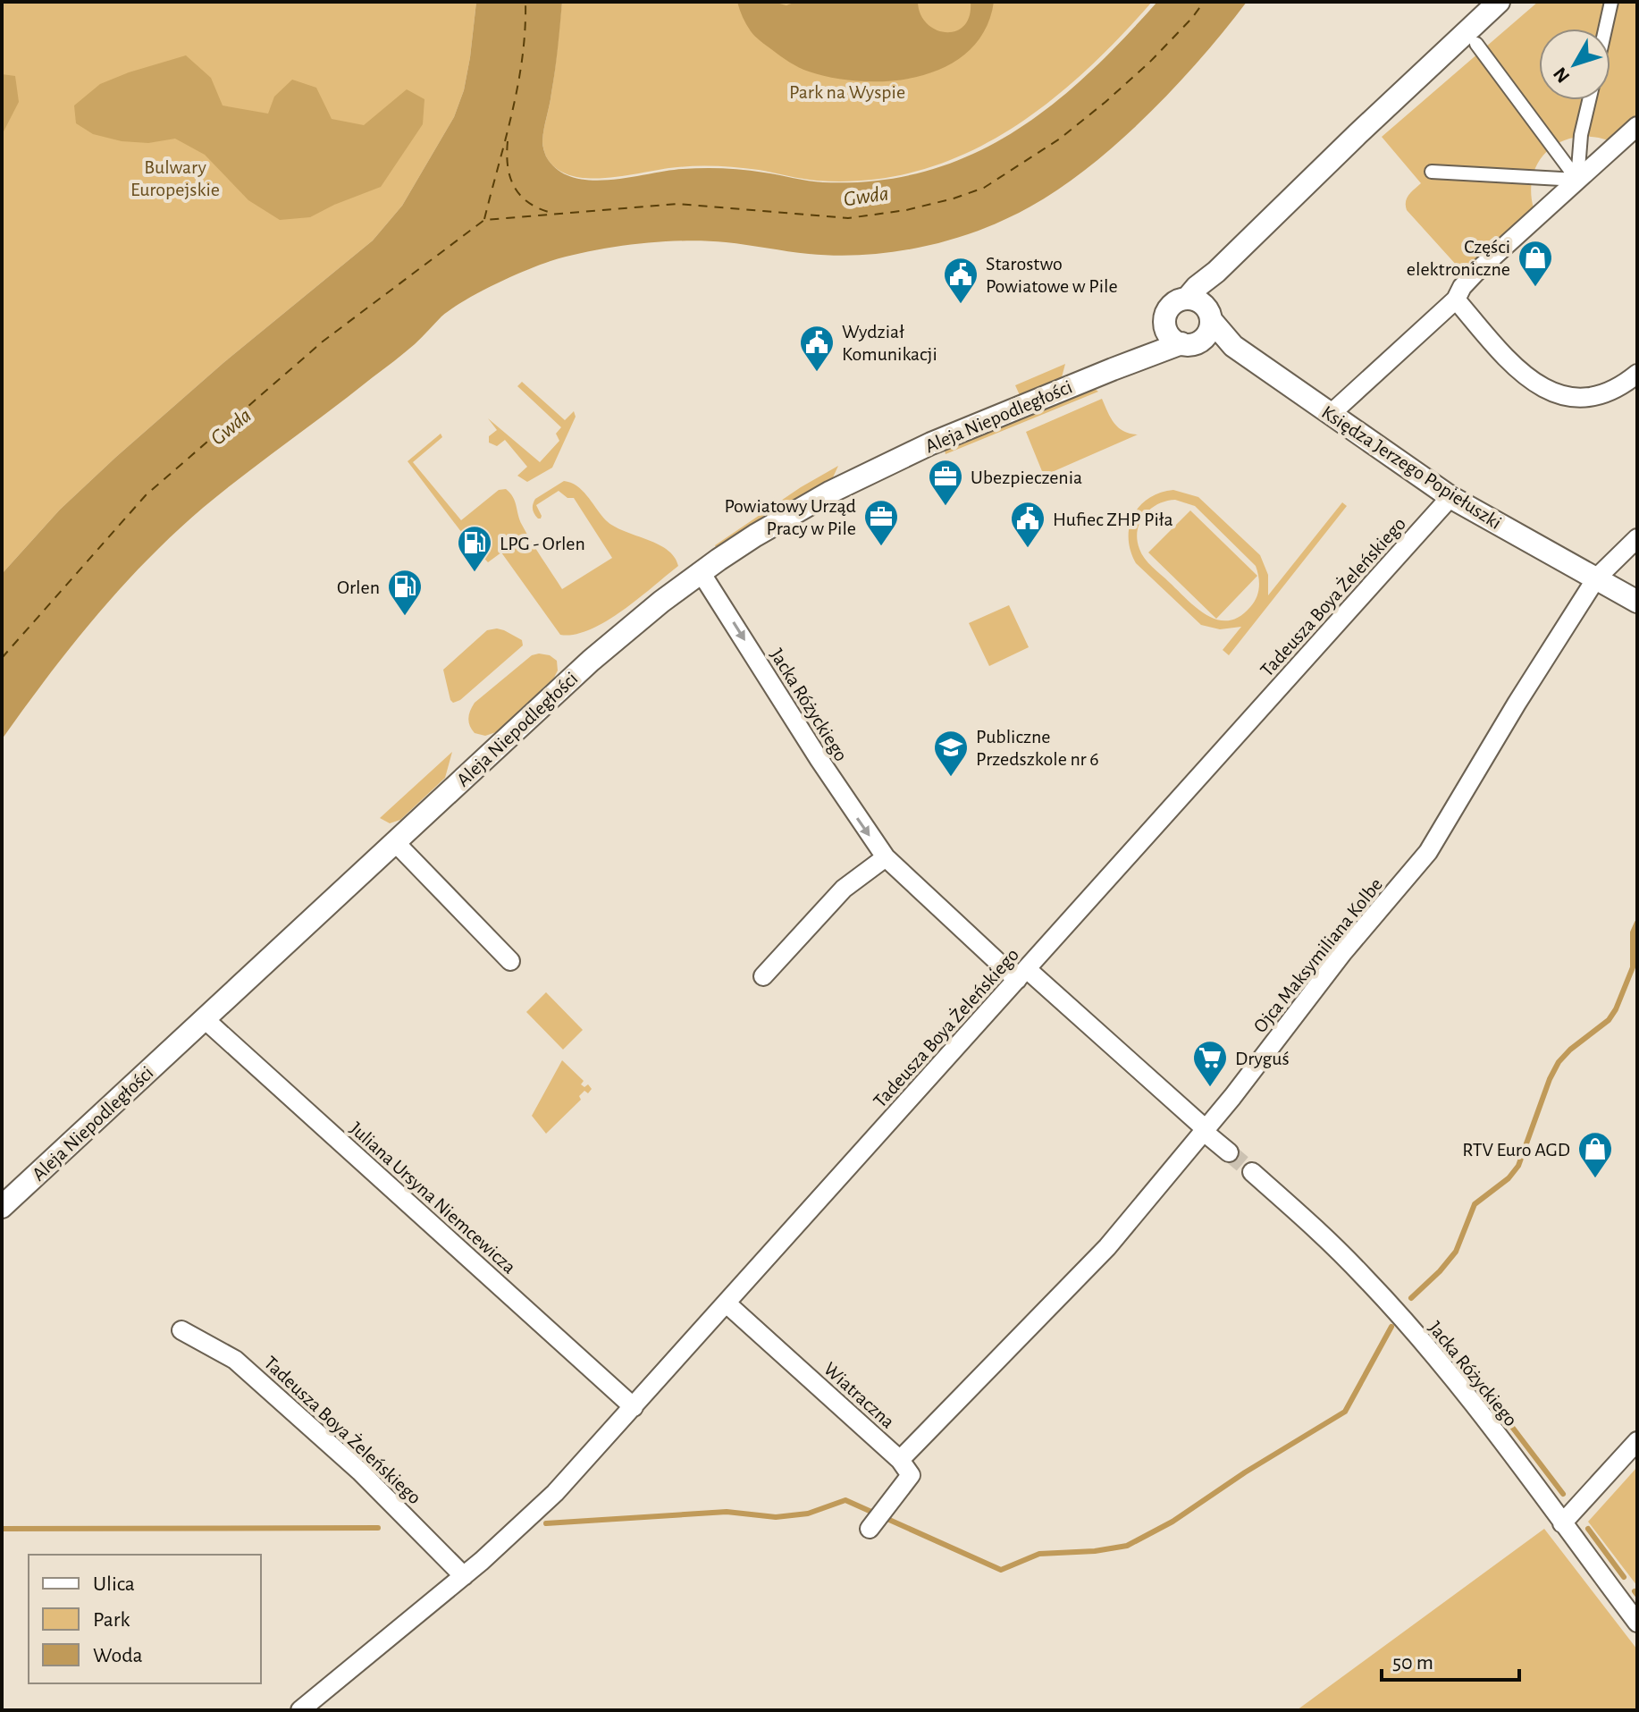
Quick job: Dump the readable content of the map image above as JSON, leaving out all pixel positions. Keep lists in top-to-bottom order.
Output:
{
  "streets": {
    "street": [
      "Aleja Niepodległości",
      "Księdza Jerzego Popiełuszki",
      "Tadeusza Boya Żeleńskiego",
      "Jacka Różyckiego",
      "Ojca Maksymiliana Kolbe",
      "Juliana Ursyna Niemcewicza",
      "Wiatraczna"
    ]
  },
  "crossings": [
    ["Aleja Niepodległości", "Księdza Jerzego Popiełuszki"],
    ["Aleja Niepodległości", "Jacka Różyckiego"],
    ["Aleja Niepodległości", "Juliana Ursyna Niemcewicza"],
    ["Księdza Jerzego Popiełuszki", "Tadeusza Boya Żeleńskiego"],
    ["Księdza Jerzego Popiełuszki", "Ojca Maksymiliana Kolbe"],
    ["Tadeusza Boya Żeleńskiego", "Jacka Różyckiego"],
    ["Tadeusza Boya Żeleńskiego", "Juliana Ursyna Niemcewicza"],
    ["Tadeusza Boya Żeleńskiego", "Wiatraczna"],
    ["Jacka Różyckiego", "Ojca Maksymiliana Kolbe"],
    ["Ojca Maksymiliana Kolbe", "Wiatraczna"]
  ],
  "water": ["Gwda"],
  "parks": ["Park na Wyspie", "Bulwary Europejskie"],
  "places": {
    "shop": ["Części elektroniczne", "RTV Euro AGD"],
    "public building": ["Starostwo Powiatowe w Pile", "Wydział Komunikacji", "Hufiec ZHP Piła"],
    "office": ["Ubezpieczenia", "Powiatowy Urząd Pracy w Pile"],
    "fuel station": ["LPG - Orlen", "Orlen"],
    "school or university": ["Publiczne Przedszkole nr 6"],
    "supermarket": ["Dryguś"]
  },
  "legend": ["Ulica", "Park", "Woda"],
  "scale_bar": "50 m",
  "north": "bottom left"
}
